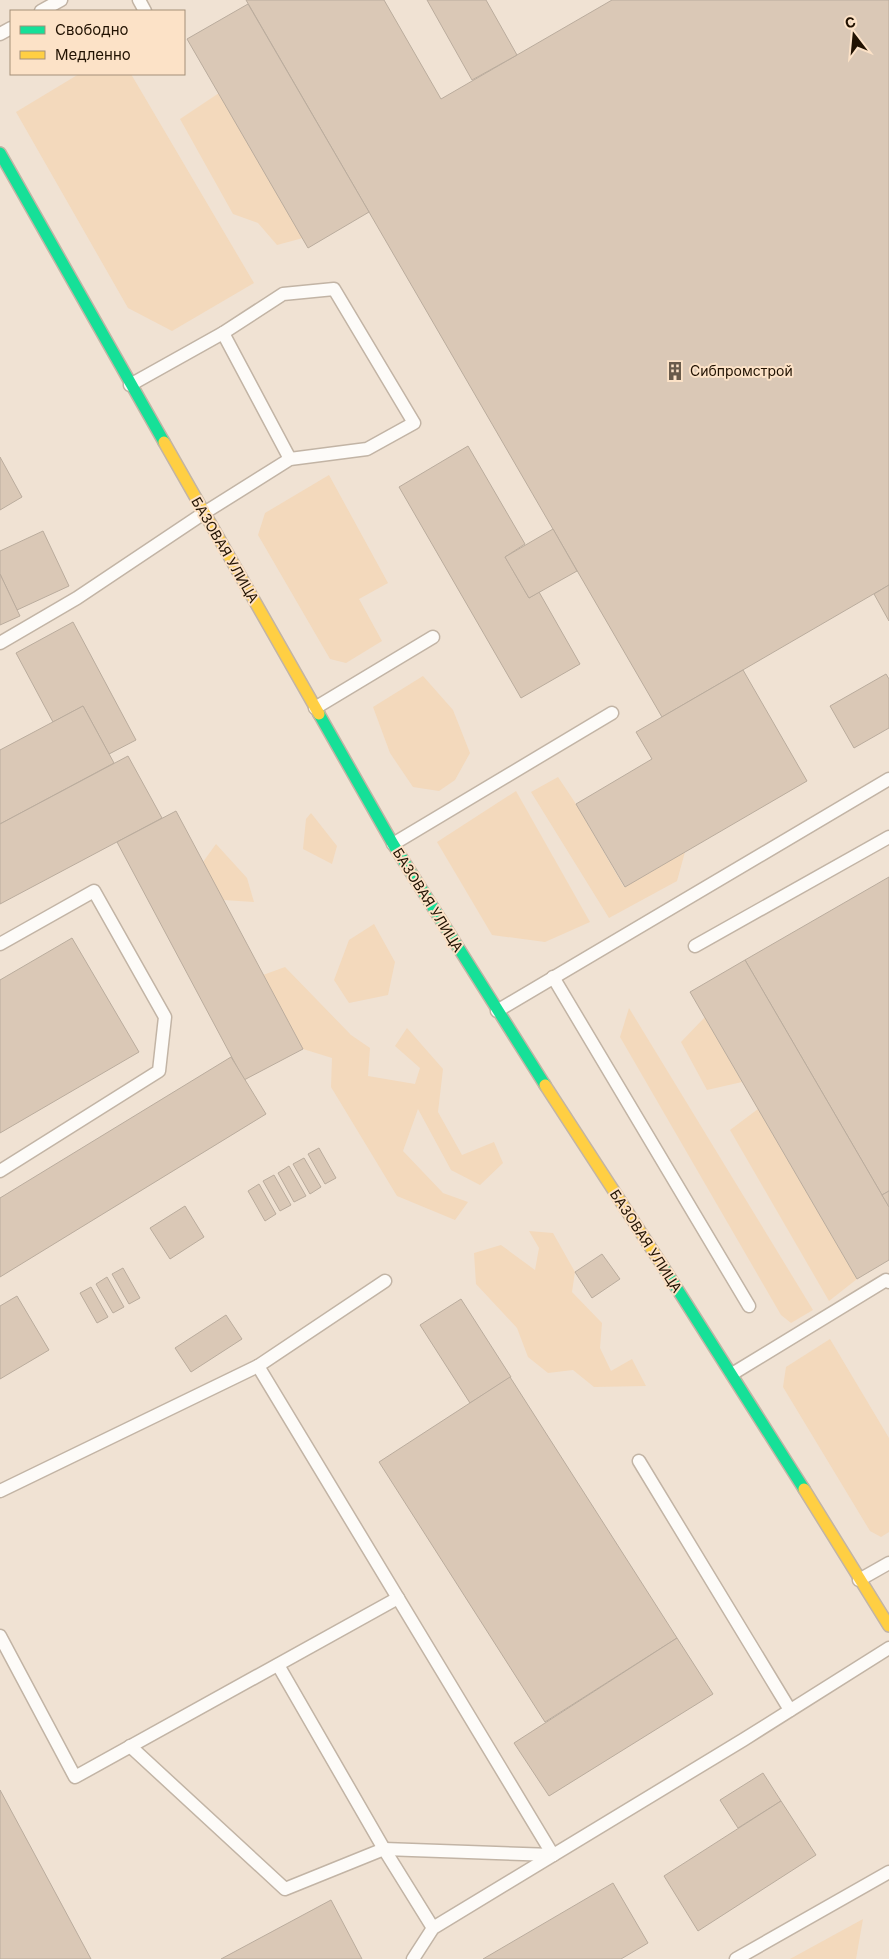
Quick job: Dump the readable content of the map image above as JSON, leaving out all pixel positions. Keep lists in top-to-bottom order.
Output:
{
  "streets": {
    "street": ["БАЗОВАЯ УЛИЦА"]
  },
  "places": {
    "building": ["Сибпромстрой"]
  },
  "legend": ["Свободно", "Медленно"],
  "north": "top"
}
